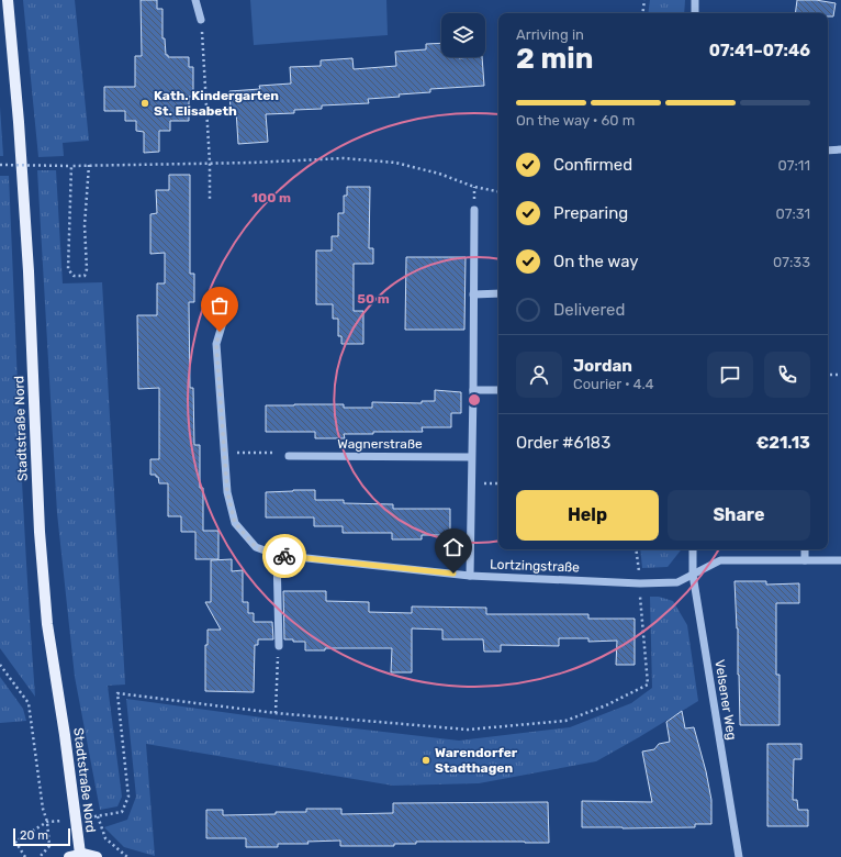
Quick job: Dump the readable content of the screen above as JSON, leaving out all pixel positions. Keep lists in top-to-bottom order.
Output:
{
  "streets": {
    "main road": ["Stadtstraße Nord"],
    "street": ["Wagnerstraße", "Lortzingstraße", "Velsener Weg"]
  },
  "crossings": [
    ["Lortzingstraße", "Velsener Weg"]
  ],
  "places": ["Kath. Kindergarten St. Elisabeth", "Warendorfer Stadthagen"],
  "scale_bar": "20 m",
  "page": {
    "heading": ["2 min", "Arriving in", "07:41–07:46"],
    "panel": [
      "Jordan",
      "Courier · 4.4",
      "Order #6183",
      "€21.13"
    ],
    "bar": "On the way · 60 m",
    "list": [
      ["Confirmed", "07:11"],
      ["Preparing", "07:31"],
      ["On the way", "07:33"],
      "Delivered"
    ],
    "buttons": ["Help", "Share"],
    "scale": "20 m"
  },
  "rings": ["100 m", "50 m"]
}
